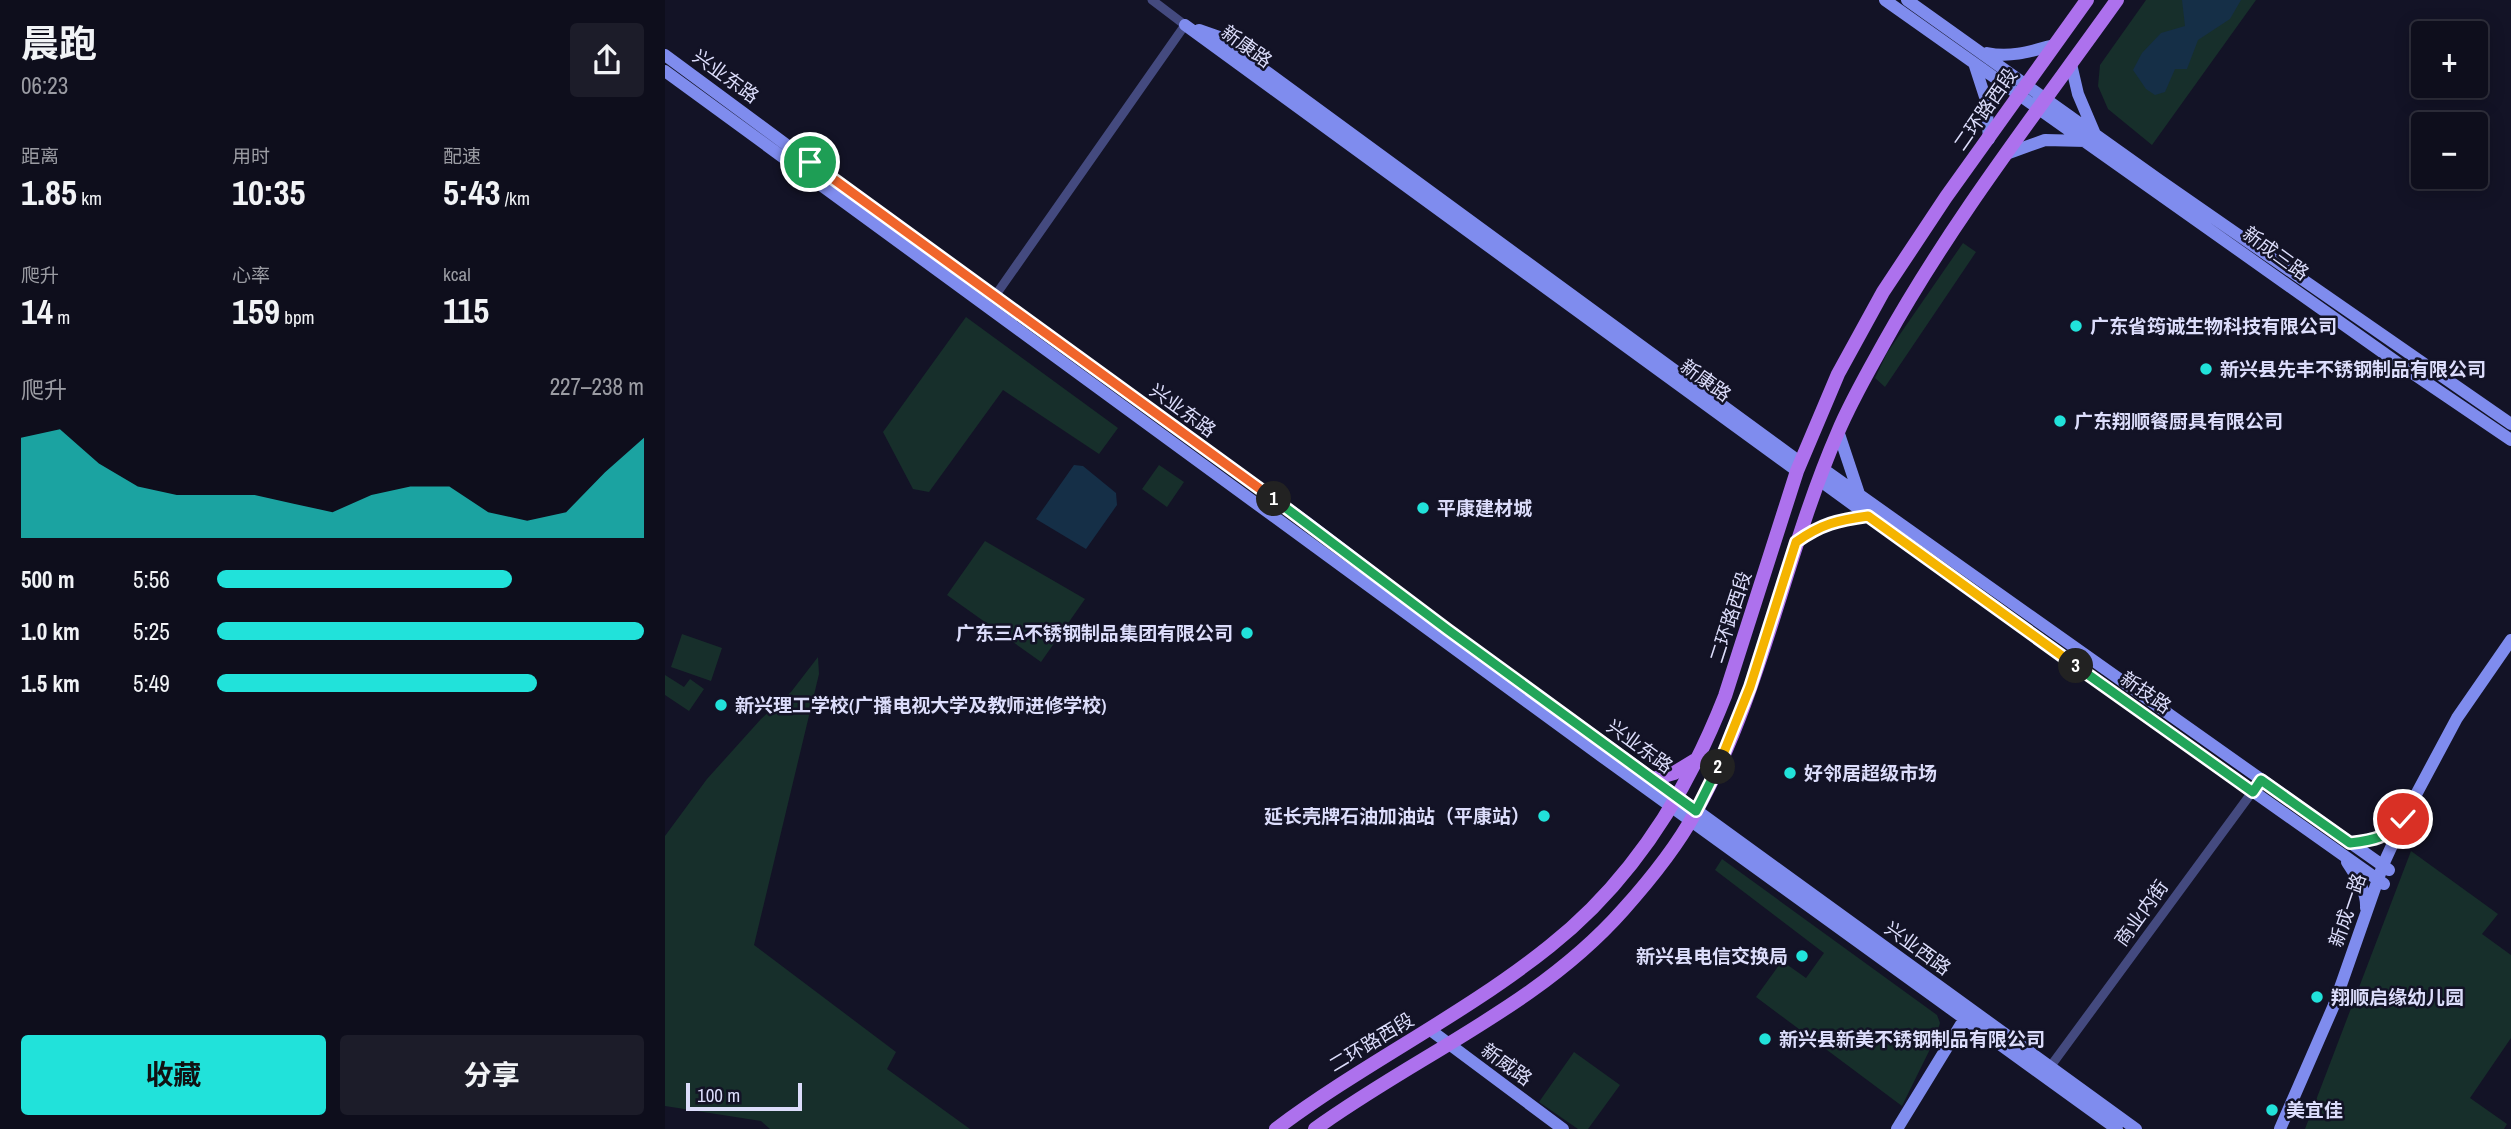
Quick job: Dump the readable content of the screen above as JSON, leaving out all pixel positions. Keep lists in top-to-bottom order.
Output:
{
  "streets": {
    "main road": ["二环路西段"],
    "street": [
      "新康路",
      "兴业东路",
      "新成三路",
      "新技路",
      "新成一路",
      "商业内街",
      "兴业西路",
      "新威路"
    ]
  },
  "crossings": [
    ["新康路", "二环路西段"],
    ["兴业东路", "二环路西段"],
    ["兴业东路", "兴业西路"],
    ["二环路西段", "新成三路"],
    ["二环路西段", "新技路"],
    ["二环路西段", "兴业西路"],
    ["二环路西段", "新威路"],
    ["新技路", "新成一路"],
    ["新技路", "商业内街"],
    ["商业内街", "兴业西路"]
  ],
  "places": [
    "广东省筠诚生物科技有限公司",
    "新兴县先丰不锈钢制品有限公司",
    "广东翔顺餐厨具有限公司",
    "平康建材城",
    "广东三A不锈钢制品集团有限公司",
    "新兴理工学校(广播电视大学及教师进修学校)",
    "好邻居超级市场",
    "延长壳牌石油加油站（平康站）",
    "新兴县电信交换局",
    "翔顺启缘幼儿园",
    "新兴县新美不锈钢制品有限公司",
    "美宜佳"
  ],
  "scale_bar": "100 m",
  "page": {
    "heading": ["晨跑", "06:23"],
    "map_buttons": ["+", "−"],
    "stats": [
      ["距离", "1.85 km"],
      ["用时", "10:35"],
      ["配速", "5:43 /km"],
      ["爬升", "14 m"],
      ["心率", "159 bpm"],
      ["kcal", "115"]
    ],
    "chart": ["爬升", "227–238 m"],
    "pins": ["1", "3", "2"],
    "list": [
      {
        "name": "500 m",
        "note": "5:56"
      },
      {
        "name": "1.0 km",
        "note": "5:25"
      },
      {
        "name": "1.5 km",
        "note": "5:49"
      }
    ],
    "buttons": ["收藏", "分享"],
    "scale": "100 m"
  }
}
